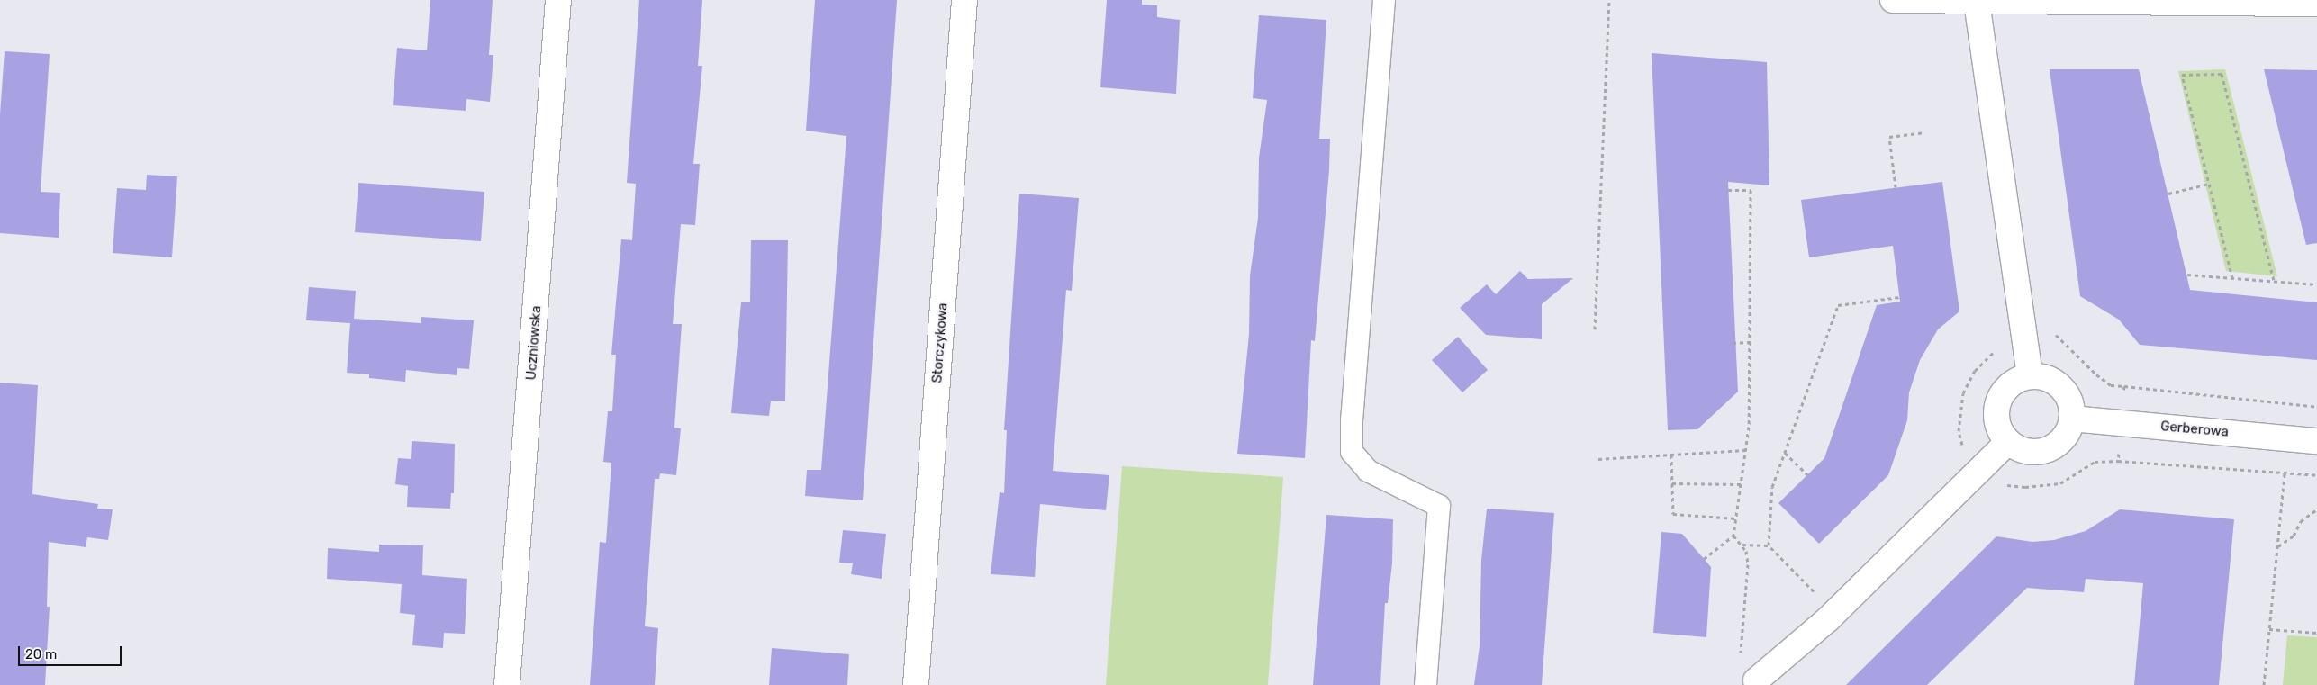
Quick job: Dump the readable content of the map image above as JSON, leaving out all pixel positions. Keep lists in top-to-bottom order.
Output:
{
  "streets": {
    "street": ["Uczniowska", "Storczykowa", "Gerberowa"]
  },
  "scale_bar": "20 m"
}
